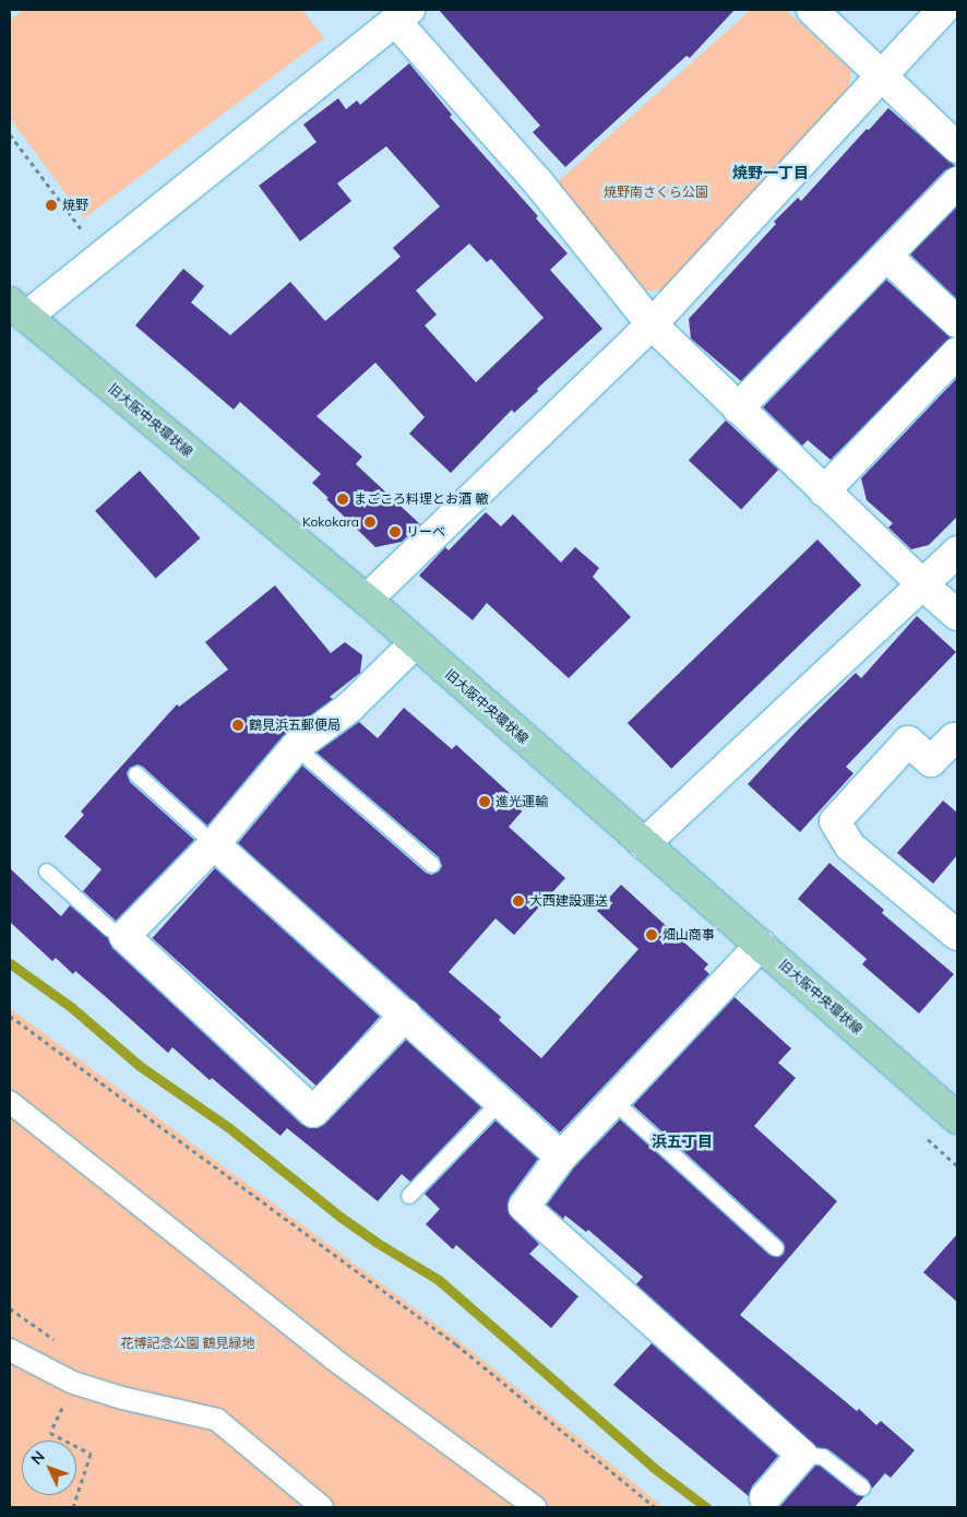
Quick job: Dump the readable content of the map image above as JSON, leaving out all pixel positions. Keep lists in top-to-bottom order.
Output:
{
  "streets": {
    "main road": ["旧大阪中央環状線"]
  },
  "districts": ["焼野一丁目", "浜五丁目"],
  "parks": ["焼野南さくら公園", "花博記念公園 鶴見緑地"],
  "places": [
    "焼野",
    "まごころ料理とお酒 轍",
    "Kokokara",
    "リーベ",
    "鶴見浜五郵便局",
    "進光運輸",
    "大西建設運送",
    "畑山商事"
  ],
  "north": "top left"
}
